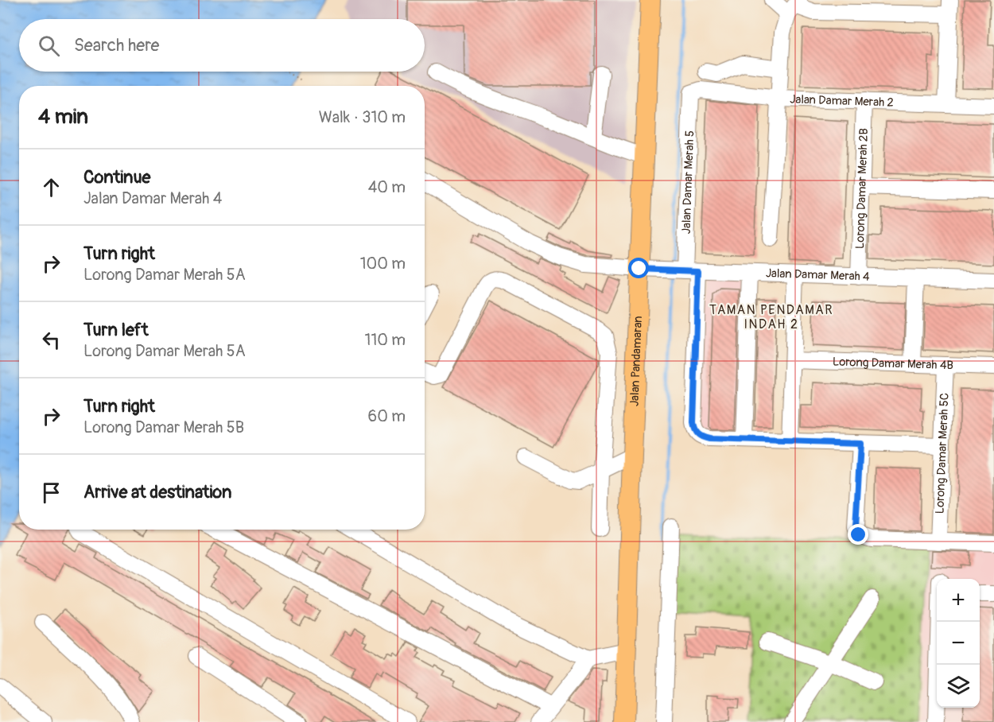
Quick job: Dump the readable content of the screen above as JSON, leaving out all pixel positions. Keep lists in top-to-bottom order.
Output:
{
  "streets": {
    "main road": ["Jalan Pandamaran"],
    "street": [
      "Jalan Damar Merah 2",
      "Jalan Damar Merah 5",
      "Lorong Damar Merah 2B",
      "Jalan Damar Merah 4",
      "Lorong Damar Merah 4B",
      "Lorong Damar Merah 5C"
    ]
  },
  "crossings": [
    ["Jalan Damar Merah 2", "Jalan Damar Merah 5"],
    ["Jalan Damar Merah 2", "Lorong Damar Merah 2B"],
    ["Jalan Damar Merah 5", "Jalan Damar Merah 4"],
    ["Lorong Damar Merah 2B", "Jalan Damar Merah 4"],
    ["Jalan Damar Merah 4", "Jalan Pandamaran"],
    ["Lorong Damar Merah 4B", "Lorong Damar Merah 5C"]
  ],
  "districts": ["TAMAN PENDAMAR INDAH 2"],
  "page": {
    "search": "Search here",
    "heading": ["4 min", "Walk · 310 m"],
    "list": [
      ["Continue", "Jalan Damar Merah 4", "40 m"],
      ["Turn right", "Lorong Damar Merah 5A", "100 m"],
      ["Turn left", "Lorong Damar Merah 5A", "110 m"],
      ["Turn right", "Lorong Damar Merah 5B", "60 m"],
      "Arrive at destination"
    ],
    "map_buttons": ["+", "−"]
  }
}
